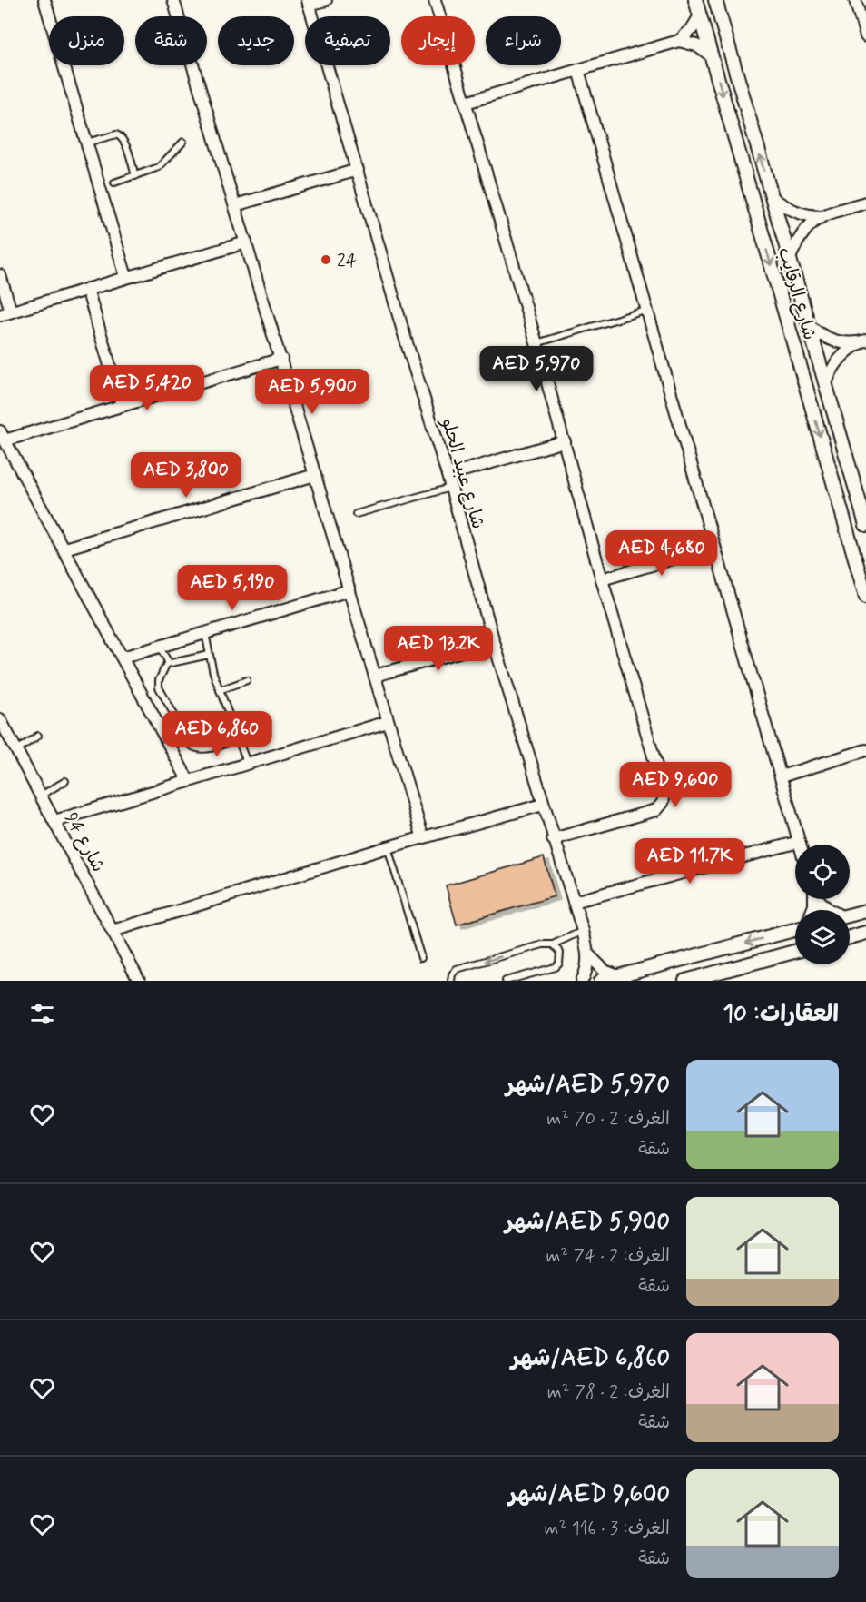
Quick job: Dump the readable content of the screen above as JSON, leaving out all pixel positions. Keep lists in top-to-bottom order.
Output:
{
  "streets": {
    "street": ["شارع الرقايب", "شارع عبيد الحلو", "شارع 94"]
  },
  "places": ["24"],
  "page": {
    "chip": [
      "شراء",
      "إيجار",
      "تصفية",
      "جديد",
      "شقة",
      "منزل"
    ],
    "price": [
      "AED 5,970",
      "AED 5,420",
      "AED 5,900",
      "AED 3,800",
      "AED 4,680",
      "AED 5,190",
      "AED 13.2K",
      "AED 6,860",
      "AED 9,600",
      "AED 11.7K"
    ],
    "heading": "العقارات: 10",
    "list": [
      {
        "name": "AED 5,970/شهر",
        "note": "الغرف: 2 · 70 m² · شقة"
      },
      {
        "name": "AED 5,900/شهر",
        "note": "الغرف: 2 · 74 m² · شقة"
      },
      {
        "name": "AED 6,860/شهر",
        "note": "الغرف: 2 · 78 m² · شقة"
      },
      {
        "name": "AED 9,600/شهر",
        "note": "الغرف: 3 · 116 m² · شقة"
      }
    ]
  }
}
